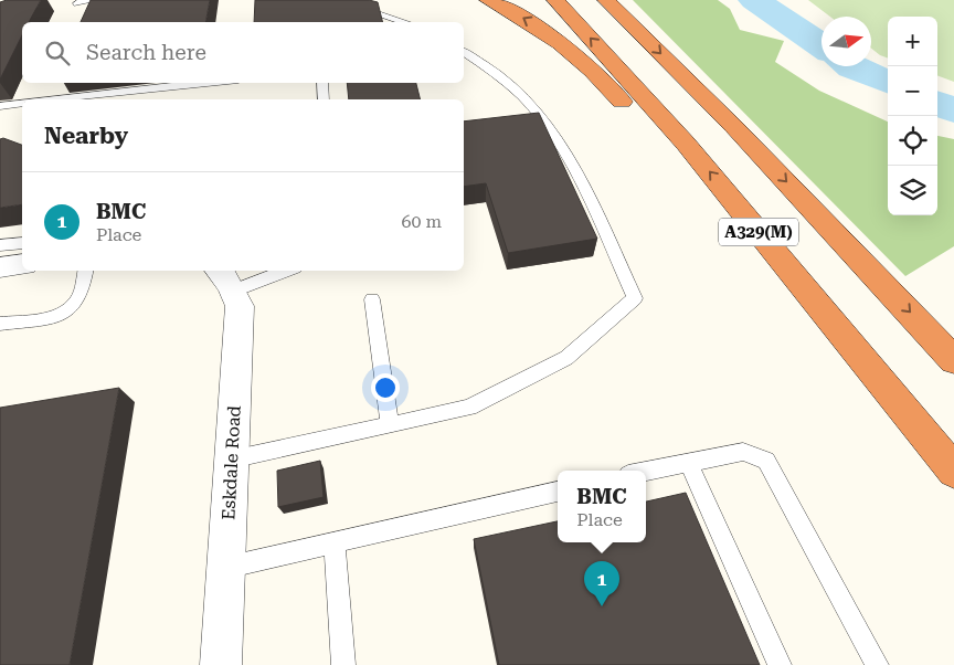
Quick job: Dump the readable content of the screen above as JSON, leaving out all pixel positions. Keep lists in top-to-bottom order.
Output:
{
  "streets": {
    "highway": ["A329(M)"],
    "street": ["Eskdale Road"]
  },
  "north": "right",
  "page": {
    "map_buttons": ["+", "−"],
    "search": "Search here",
    "heading": "Nearby",
    "list": [
      {
        "mark": "1",
        "name": "BMC",
        "note": "Place",
        "value": "60 m"
      }
    ],
    "popup": ["BMC", "Place"],
    "pins": "1"
  }
}
